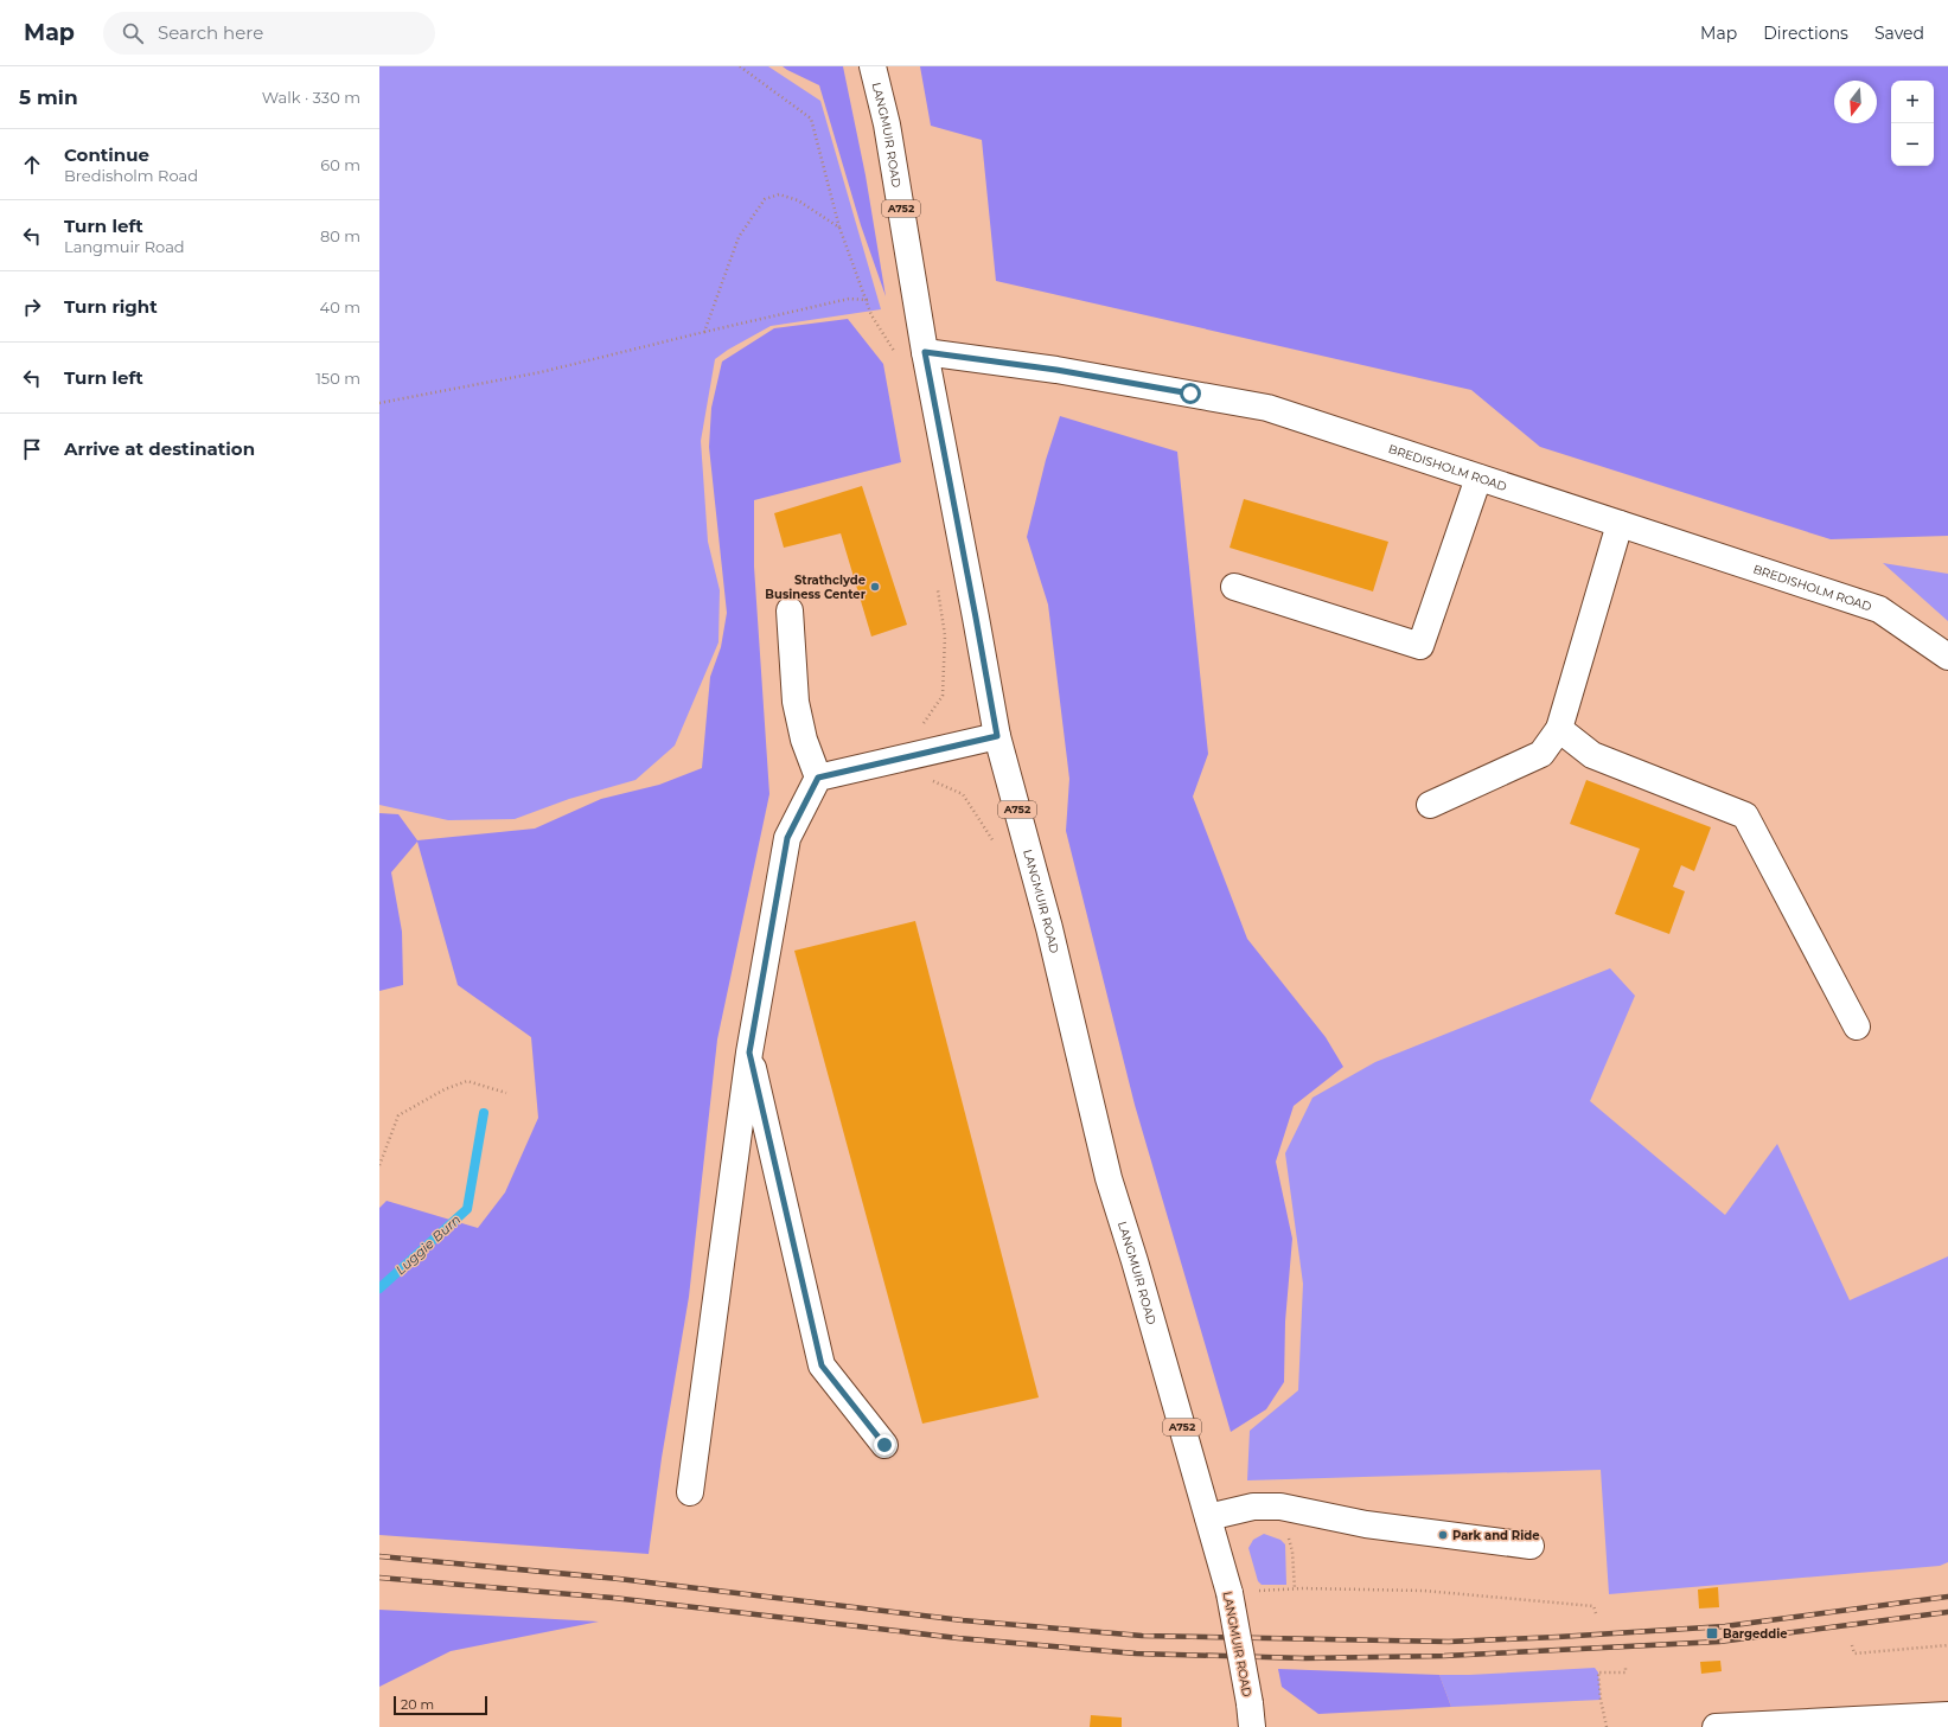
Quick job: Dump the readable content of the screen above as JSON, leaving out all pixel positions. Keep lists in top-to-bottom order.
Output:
{
  "streets": {
    "main road": ["LANGMUIR ROAD", "A752", "BREDISHOLM ROAD"]
  },
  "crossings": [
    ["LANGMUIR ROAD", "BREDISHOLM ROAD"]
  ],
  "water": ["Luggie Burn"],
  "places": {
    "other": ["Strathclyde Business Center", "Park and Ride"],
    "transit": ["Bargeddie"]
  },
  "scale_bar": "20 m",
  "north": "bottom",
  "page": {
    "header": "Map",
    "search": "Search here",
    "nav": ["Map", "Directions", "Saved"],
    "heading": ["5 min", "Walk · 330 m"],
    "map_buttons": ["+", "−"],
    "list": [
      ["Continue", "Bredisholm Road", "60 m"],
      ["Turn left", "Langmuir Road", "80 m"],
      ["Turn right", "40 m"],
      ["Turn left", "150 m"],
      "Arrive at destination"
    ],
    "scale": "20 m"
  }
}
